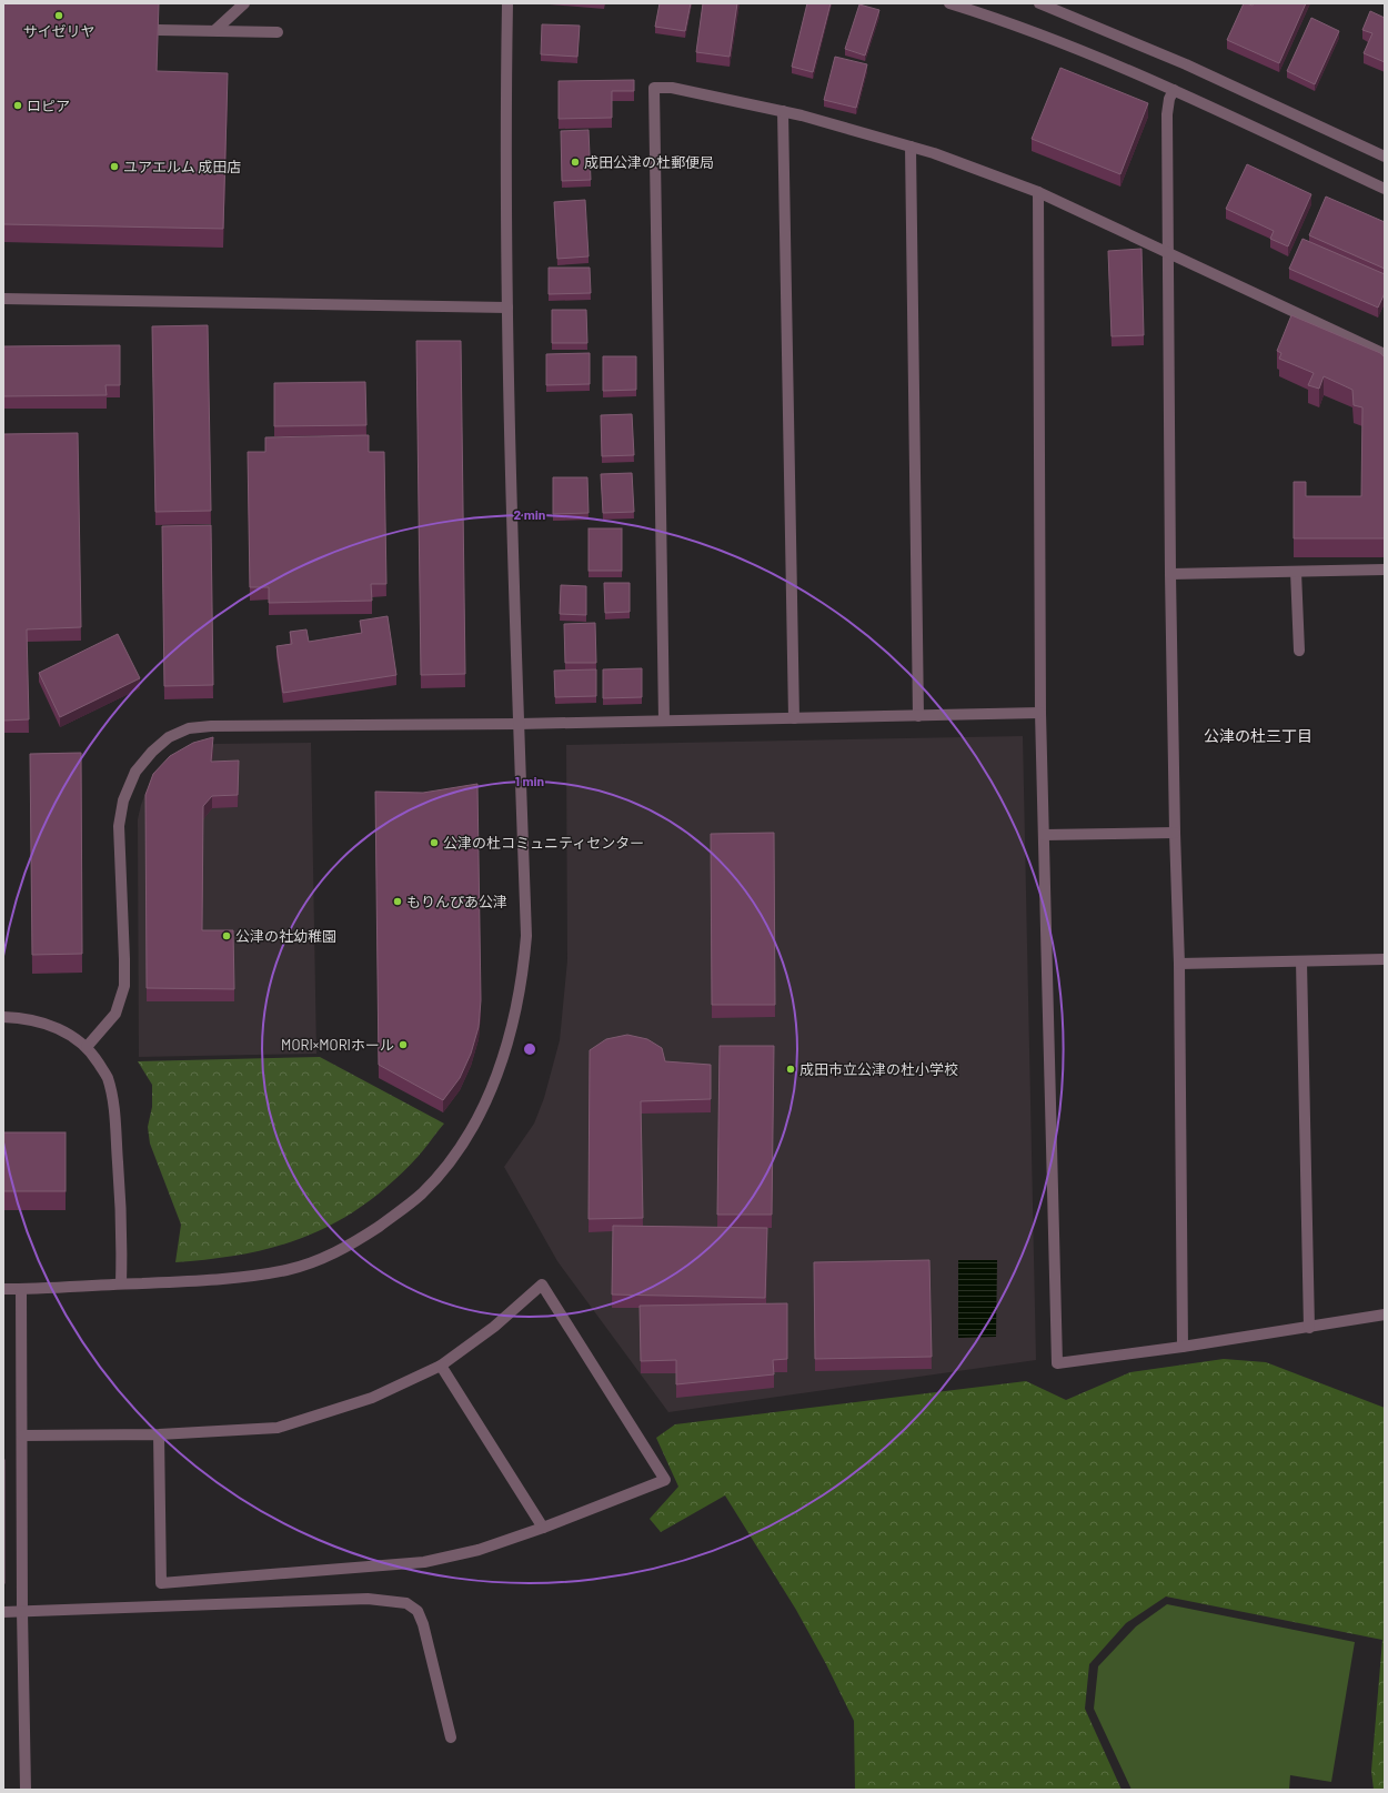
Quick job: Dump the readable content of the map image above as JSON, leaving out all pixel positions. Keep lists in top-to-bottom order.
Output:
{
  "districts": ["公津の杜三丁目"],
  "places": [
    "サイゼリヤ",
    "ロピア",
    "成田公津の杜郵便局",
    "ユアエルム 成田店",
    "公津の杜コミュニティセンター",
    "もりんぴあ公津",
    "公津の社幼稚園",
    "MORI×MORIホール",
    "成田市立公津の杜小学校"
  ],
  "rings": ["2 min", "1 min"]
}
